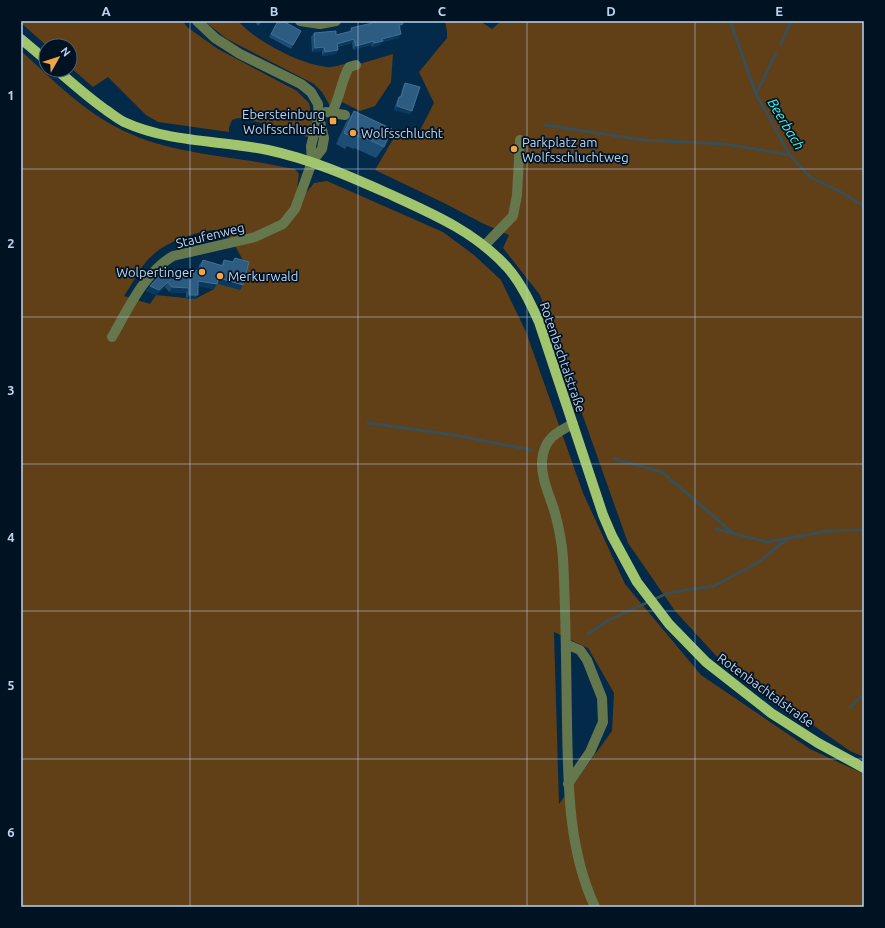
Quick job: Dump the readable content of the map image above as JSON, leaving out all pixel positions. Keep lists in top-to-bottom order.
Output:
{
  "streets": {
    "main road": ["Rotenbachtalstraße"],
    "street": ["Staufenweg"]
  },
  "crossings": [
    ["Staufenweg", "Rotenbachtalstraße"]
  ],
  "water": ["Beerbach"],
  "places": {
    "transit": ["Ebersteinburg Wolfsschlucht"],
    "other": [
      "Wolfsschlucht",
      "Parkplatz am Wolfsschluchtweg",
      "Wolpertinger",
      "Merkurwald"
    ]
  },
  "north": "top right",
  "grid": {
    "columns": [
      "A",
      "B",
      "C",
      "D",
      "E"
    ],
    "rows": [
      "1",
      "2",
      "3",
      "4",
      "5",
      "6"
    ]
  }
}
